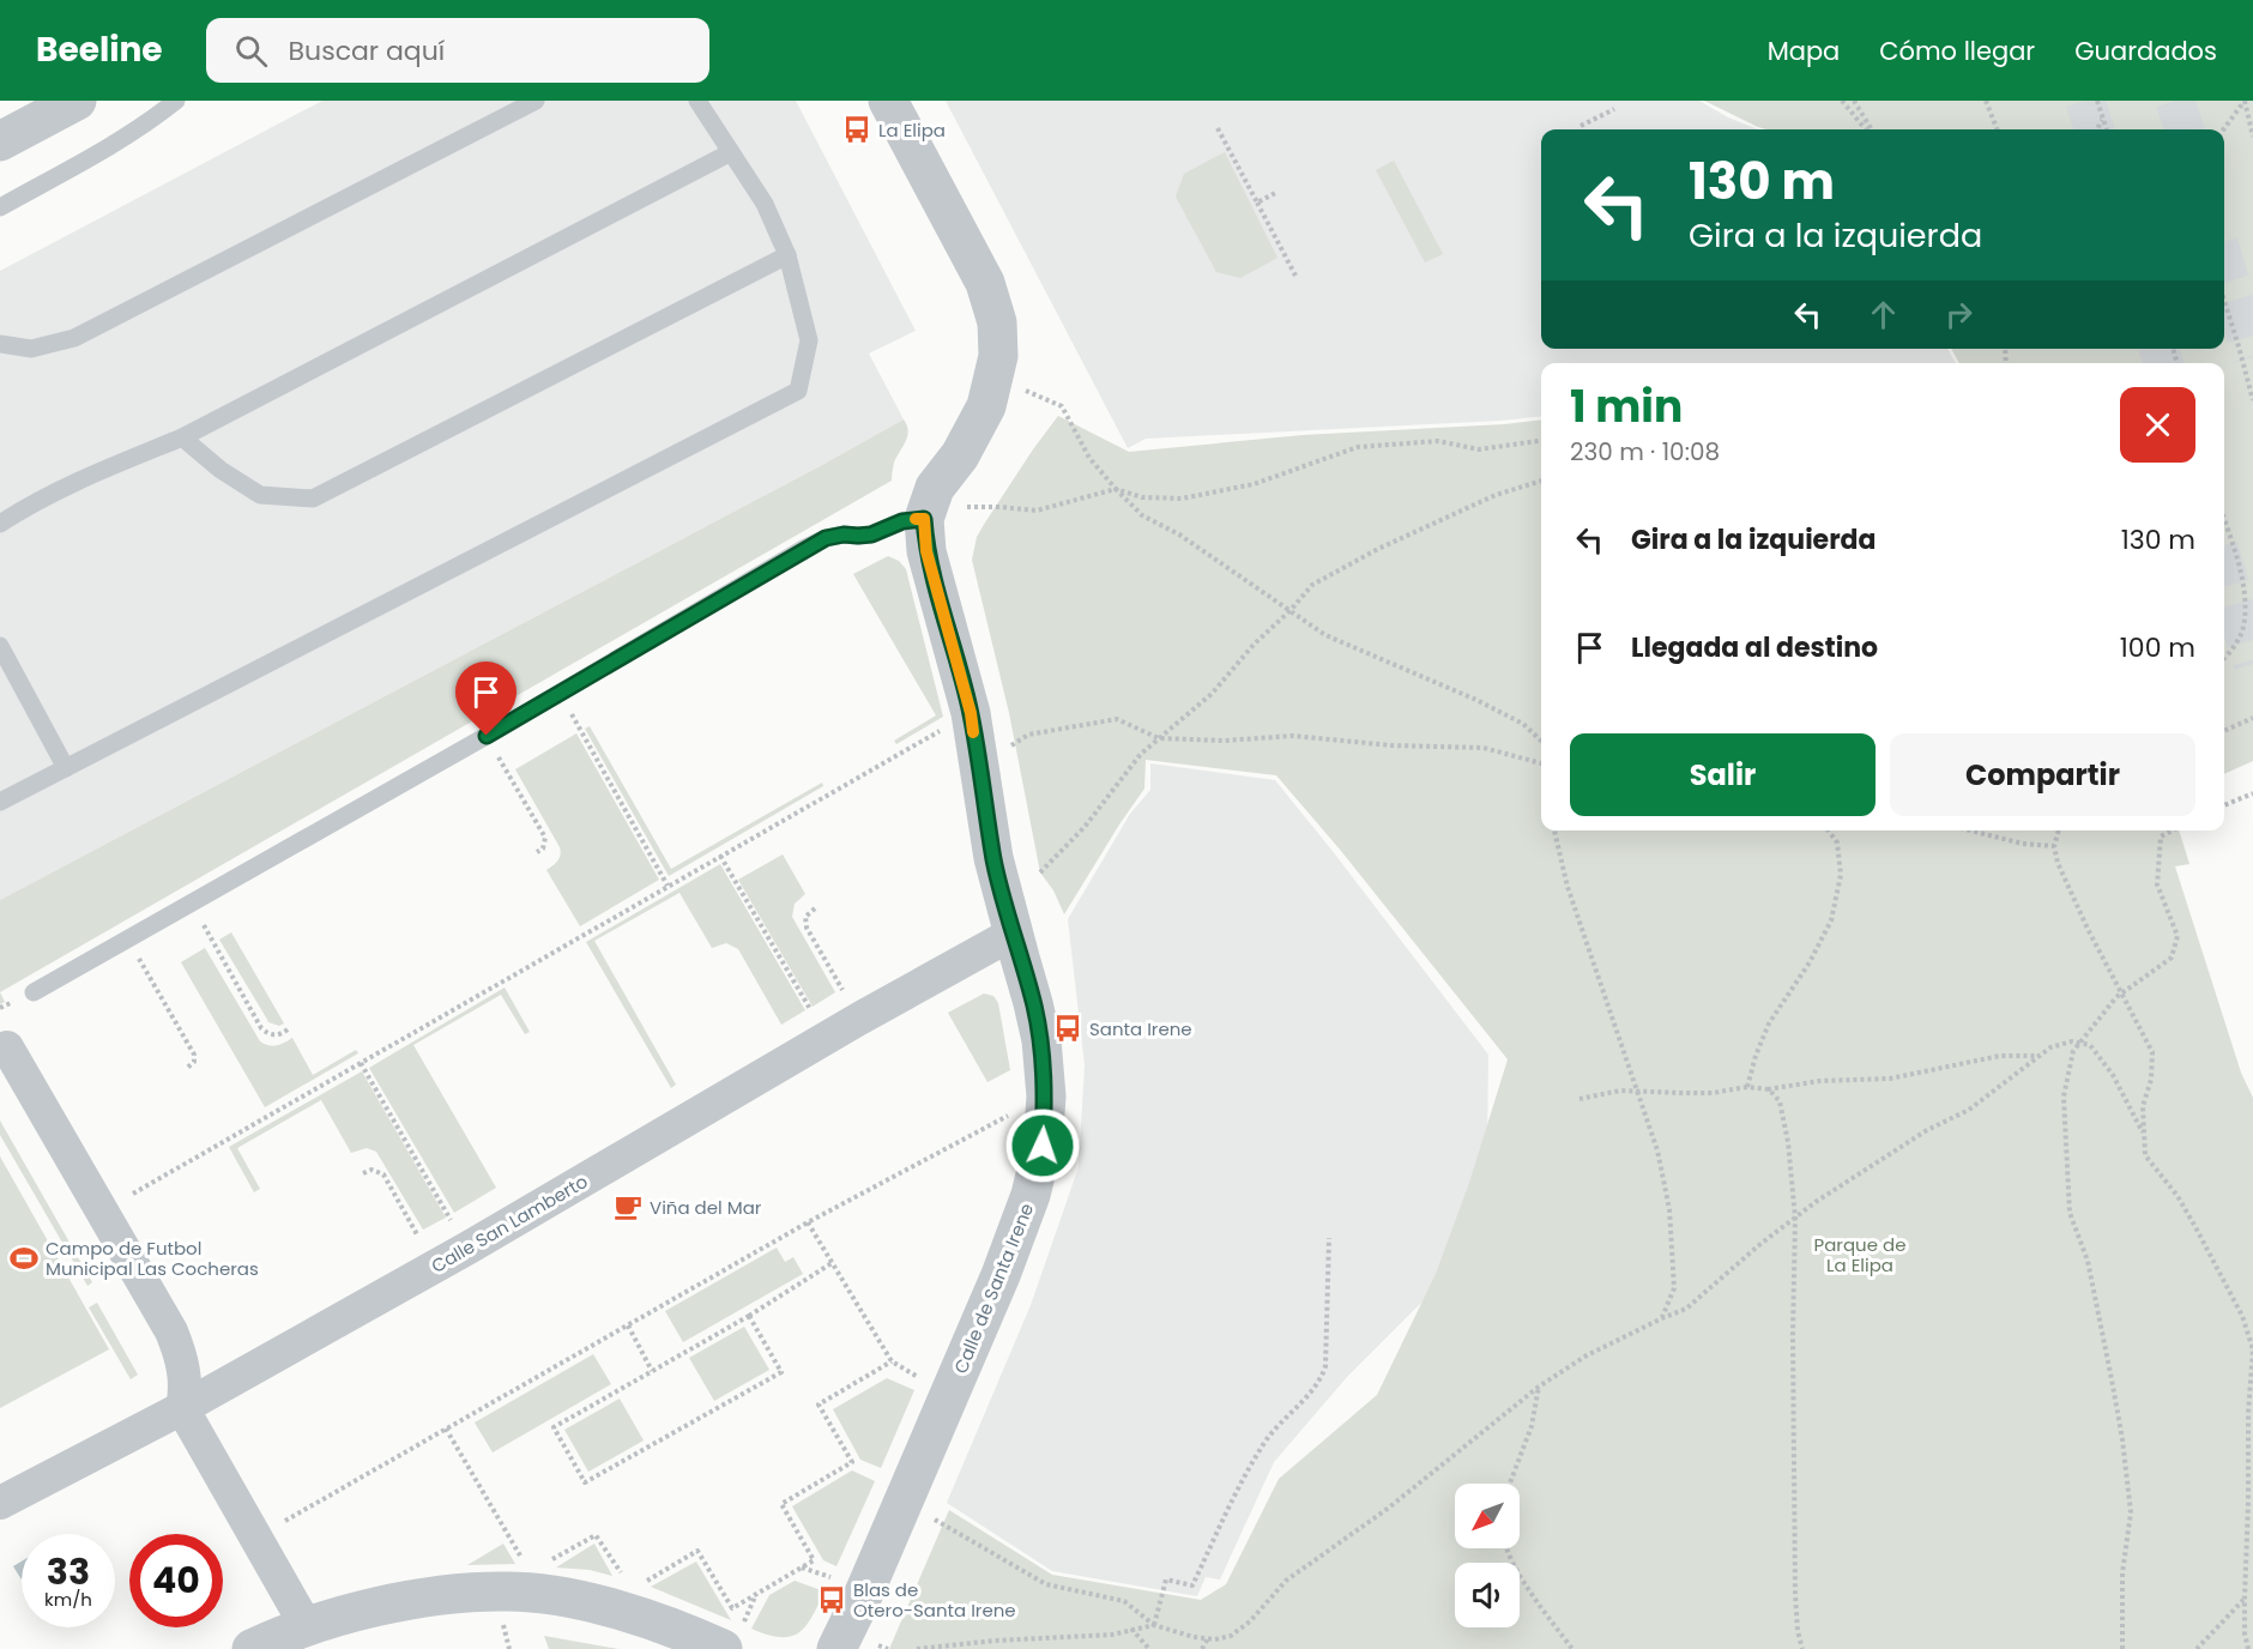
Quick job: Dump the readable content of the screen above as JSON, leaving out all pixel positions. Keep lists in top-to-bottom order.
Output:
{
  "streets": {
    "street": ["Calle San Lamberto", "Calle de Santa Irene"]
  },
  "crossings": [
    ["Calle San Lamberto", "Calle de Santa Irene"]
  ],
  "parks": ["Parque de La Elipa"],
  "places": {
    "bus stop": ["La Elipa", "Santa Irene", "Blas de Otero-Santa Irene"],
    "cafe": ["Viña del Mar"],
    "sports": ["Campo de Futbol Municipal Las Cocheras"]
  },
  "north": "bottom left",
  "page": {
    "header": "Beeline",
    "search": "Buscar aquí",
    "nav": ["Mapa", "Cómo llegar", "Guardados"],
    "turn": ["130 m", "Gira a la izquierda"],
    "heading": ["1 min", "230 m · 10:08"],
    "list": [
      {
        "name": "Gira a la izquierda",
        "value": "130 m"
      },
      {
        "name": "Llegada al destino",
        "value": "100 m"
      }
    ],
    "buttons": ["Salir", "Compartir"],
    "speed": "33 km/h",
    "limit": "40"
  }
}
